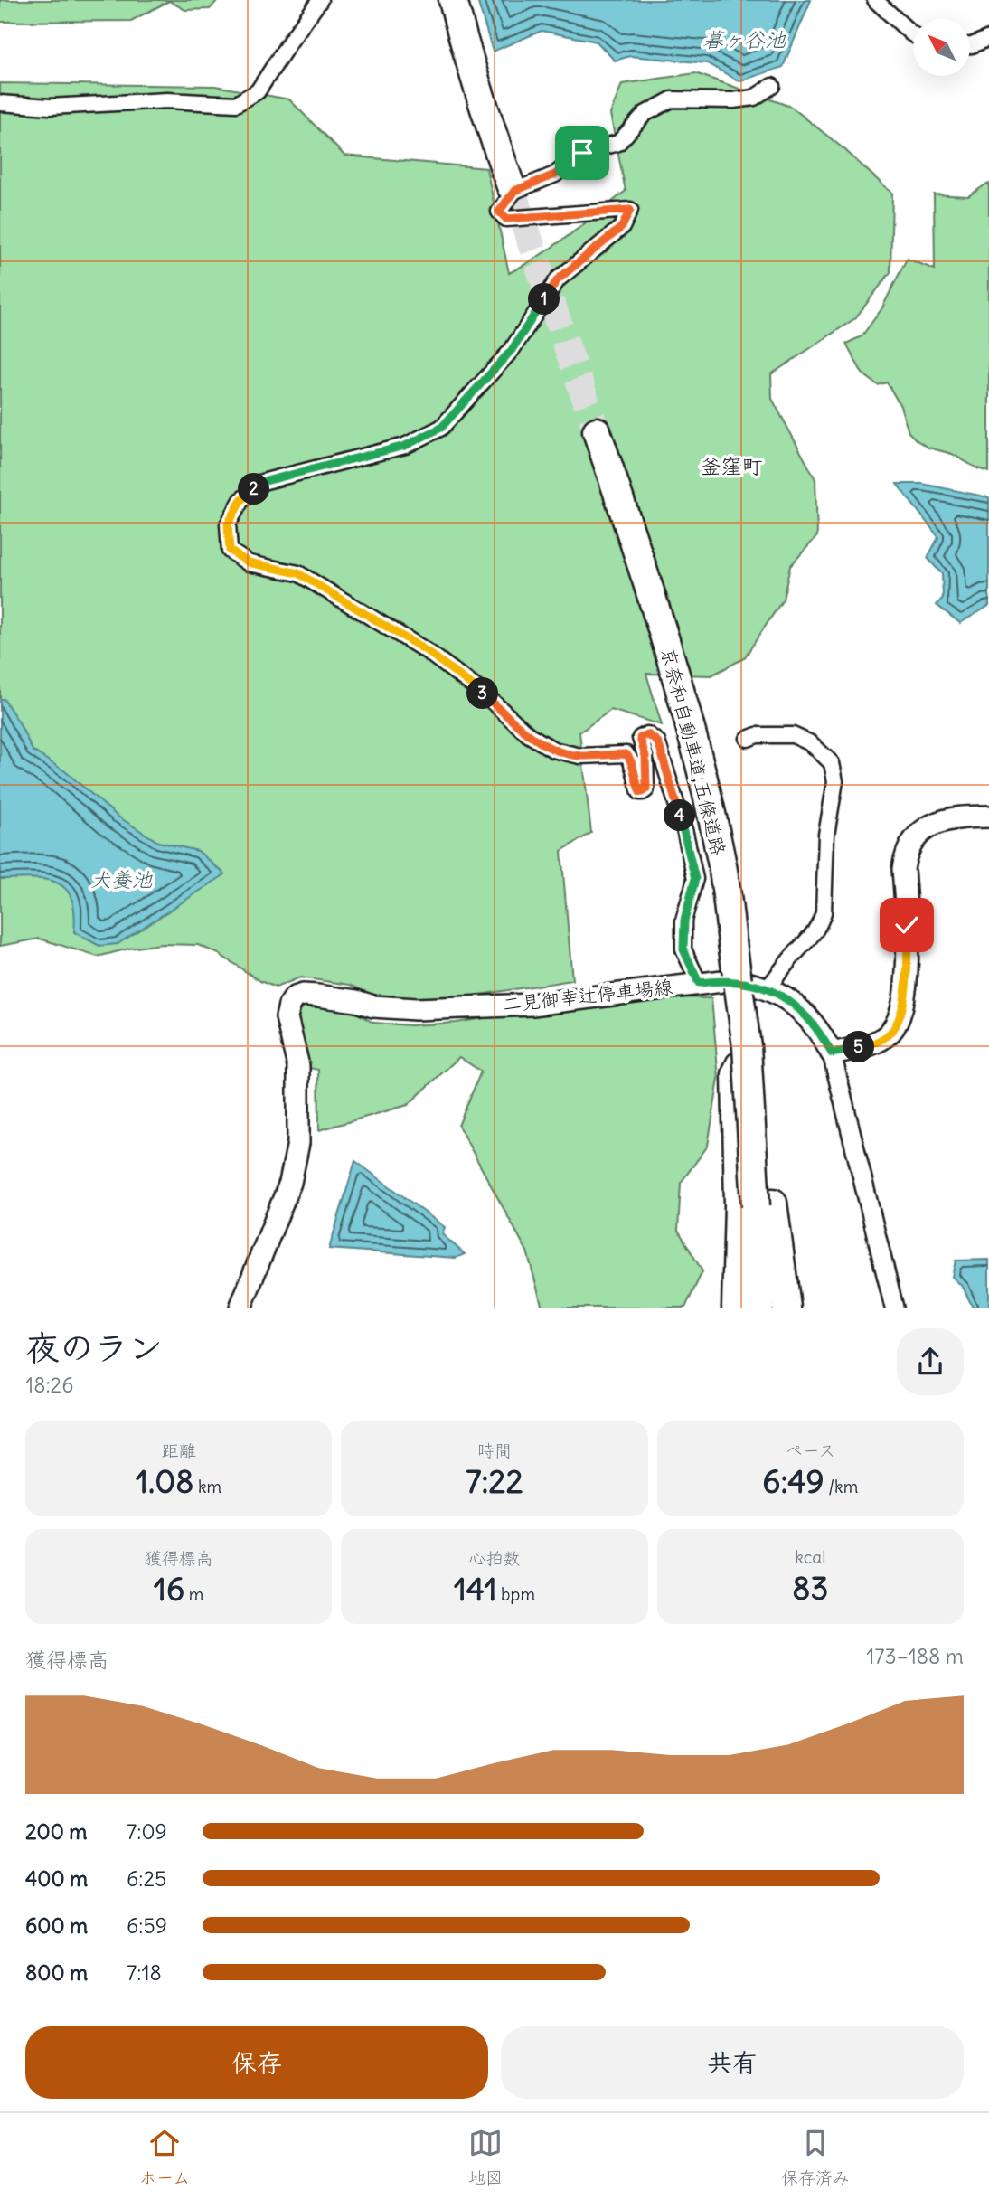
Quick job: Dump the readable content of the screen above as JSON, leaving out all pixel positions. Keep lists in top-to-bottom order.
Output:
{
  "streets": {
    "highway": ["京奈和自動車道;五條道路"],
    "main road": ["二見御幸辻停車場線"]
  },
  "districts": ["釜窪町"],
  "water": ["暮ヶ谷池", "犬養池"],
  "north": "top left",
  "page": {
    "pins": [
      "1",
      "2",
      "3",
      "4",
      "5"
    ],
    "heading": ["夜のラン", "18:26"],
    "stats": [
      ["距離", "1.08 km"],
      ["時間", "7:22"],
      ["ペース", "6:49 /km"],
      ["獲得標高", "16 m"],
      ["心拍数", "141 bpm"],
      ["kcal", "83"]
    ],
    "chart": ["獲得標高", "173–188 m"],
    "list": [
      {
        "name": "200 m",
        "note": "7:09"
      },
      {
        "name": "400 m",
        "note": "6:25"
      },
      {
        "name": "600 m",
        "note": "6:59"
      },
      {
        "name": "800 m",
        "note": "7:18"
      }
    ],
    "buttons": ["保存", "共有"],
    "tabs": ["ホーム", "地図", "保存済み"]
  }
}
